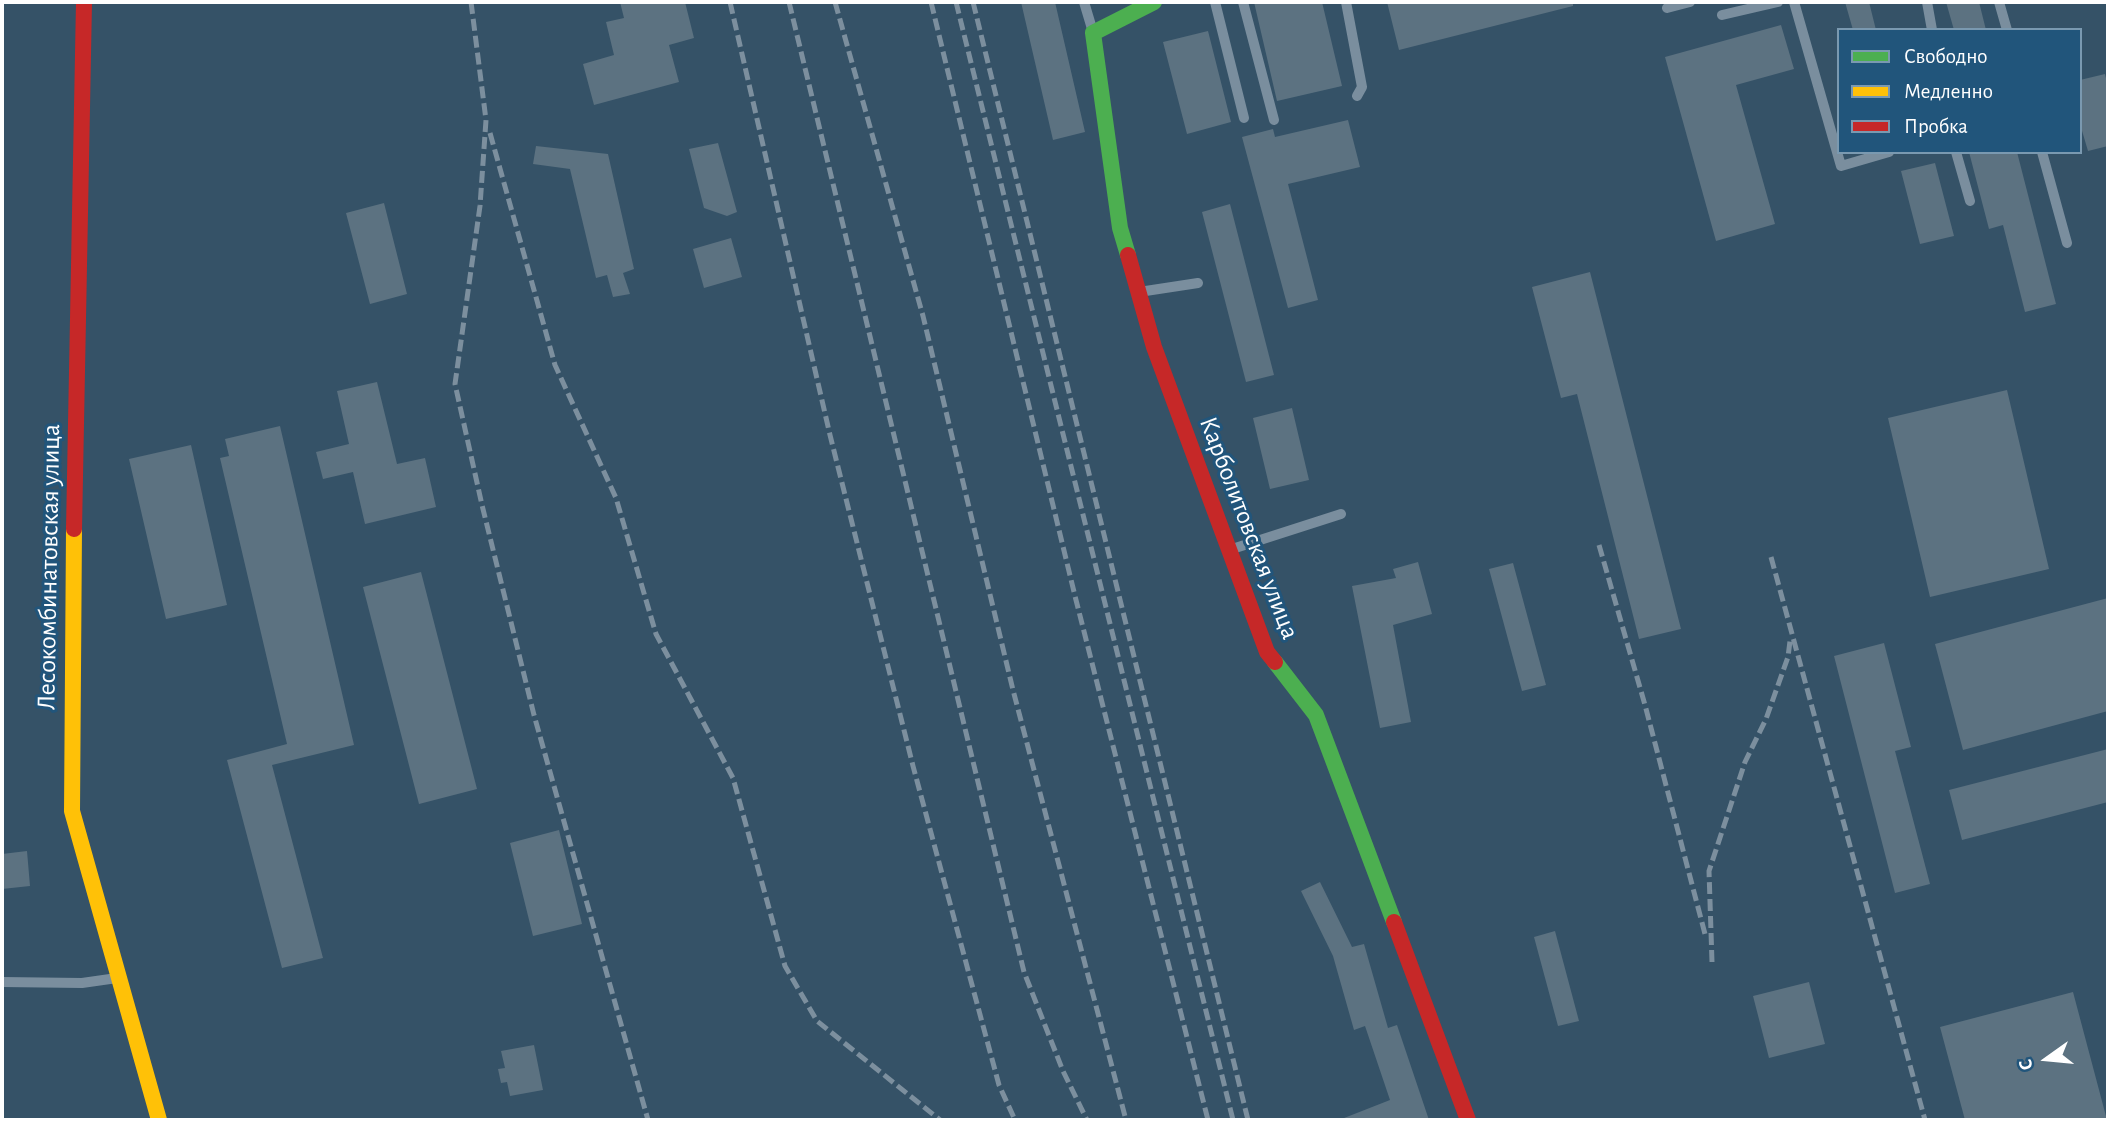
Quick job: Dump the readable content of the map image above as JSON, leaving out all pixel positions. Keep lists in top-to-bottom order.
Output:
{
  "streets": {
    "street": ["Карболитовская улица", "Лесокомбинатовская улица"]
  },
  "legend": ["Свободно", "Медленно", "Пробка"],
  "north": "left"
}
